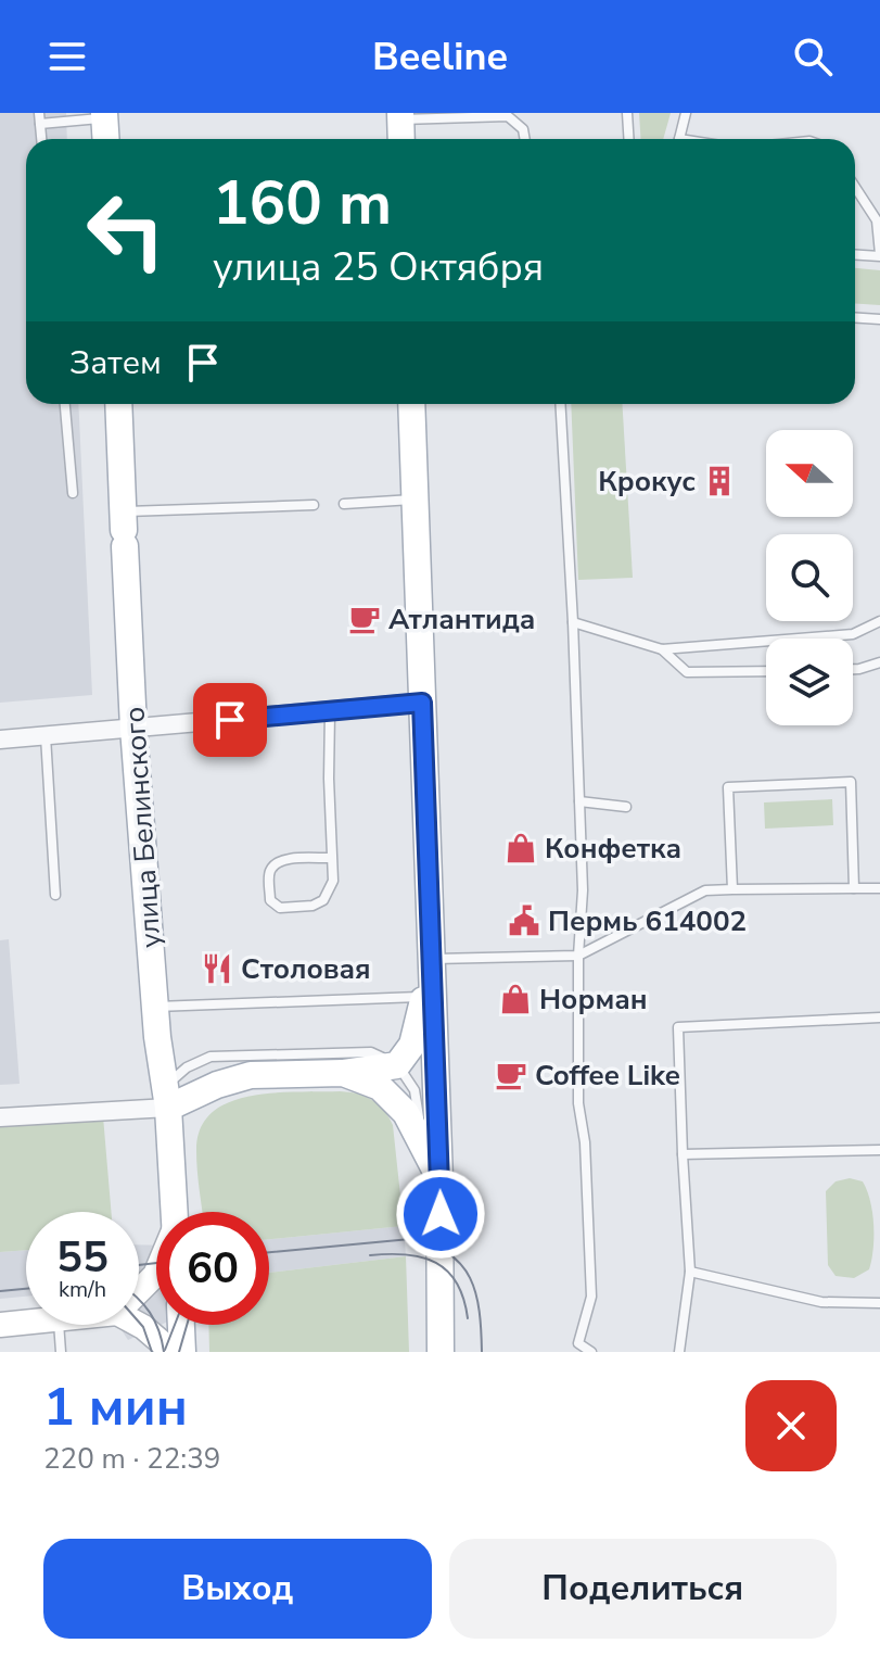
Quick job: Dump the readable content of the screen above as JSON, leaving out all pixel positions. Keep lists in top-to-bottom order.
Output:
{
  "streets": {
    "main road": ["улица Белинского"]
  },
  "places": {
    "building": ["Крокус"],
    "cafe": ["Атлантида", "Coffee Like"],
    "shop": ["Конфетка", "Норман"],
    "public building": ["Пермь 614002"],
    "restaurant": ["Столовая"]
  },
  "north": "left",
  "page": {
    "header": "Beeline",
    "turn": ["160 m", "улица 25 Октября"],
    "then": "Затем",
    "speed": "55 km/h",
    "limit": "60",
    "heading": ["1 мин", "220 m · 22:39"],
    "buttons": ["Выход", "Поделиться"]
  }
}
